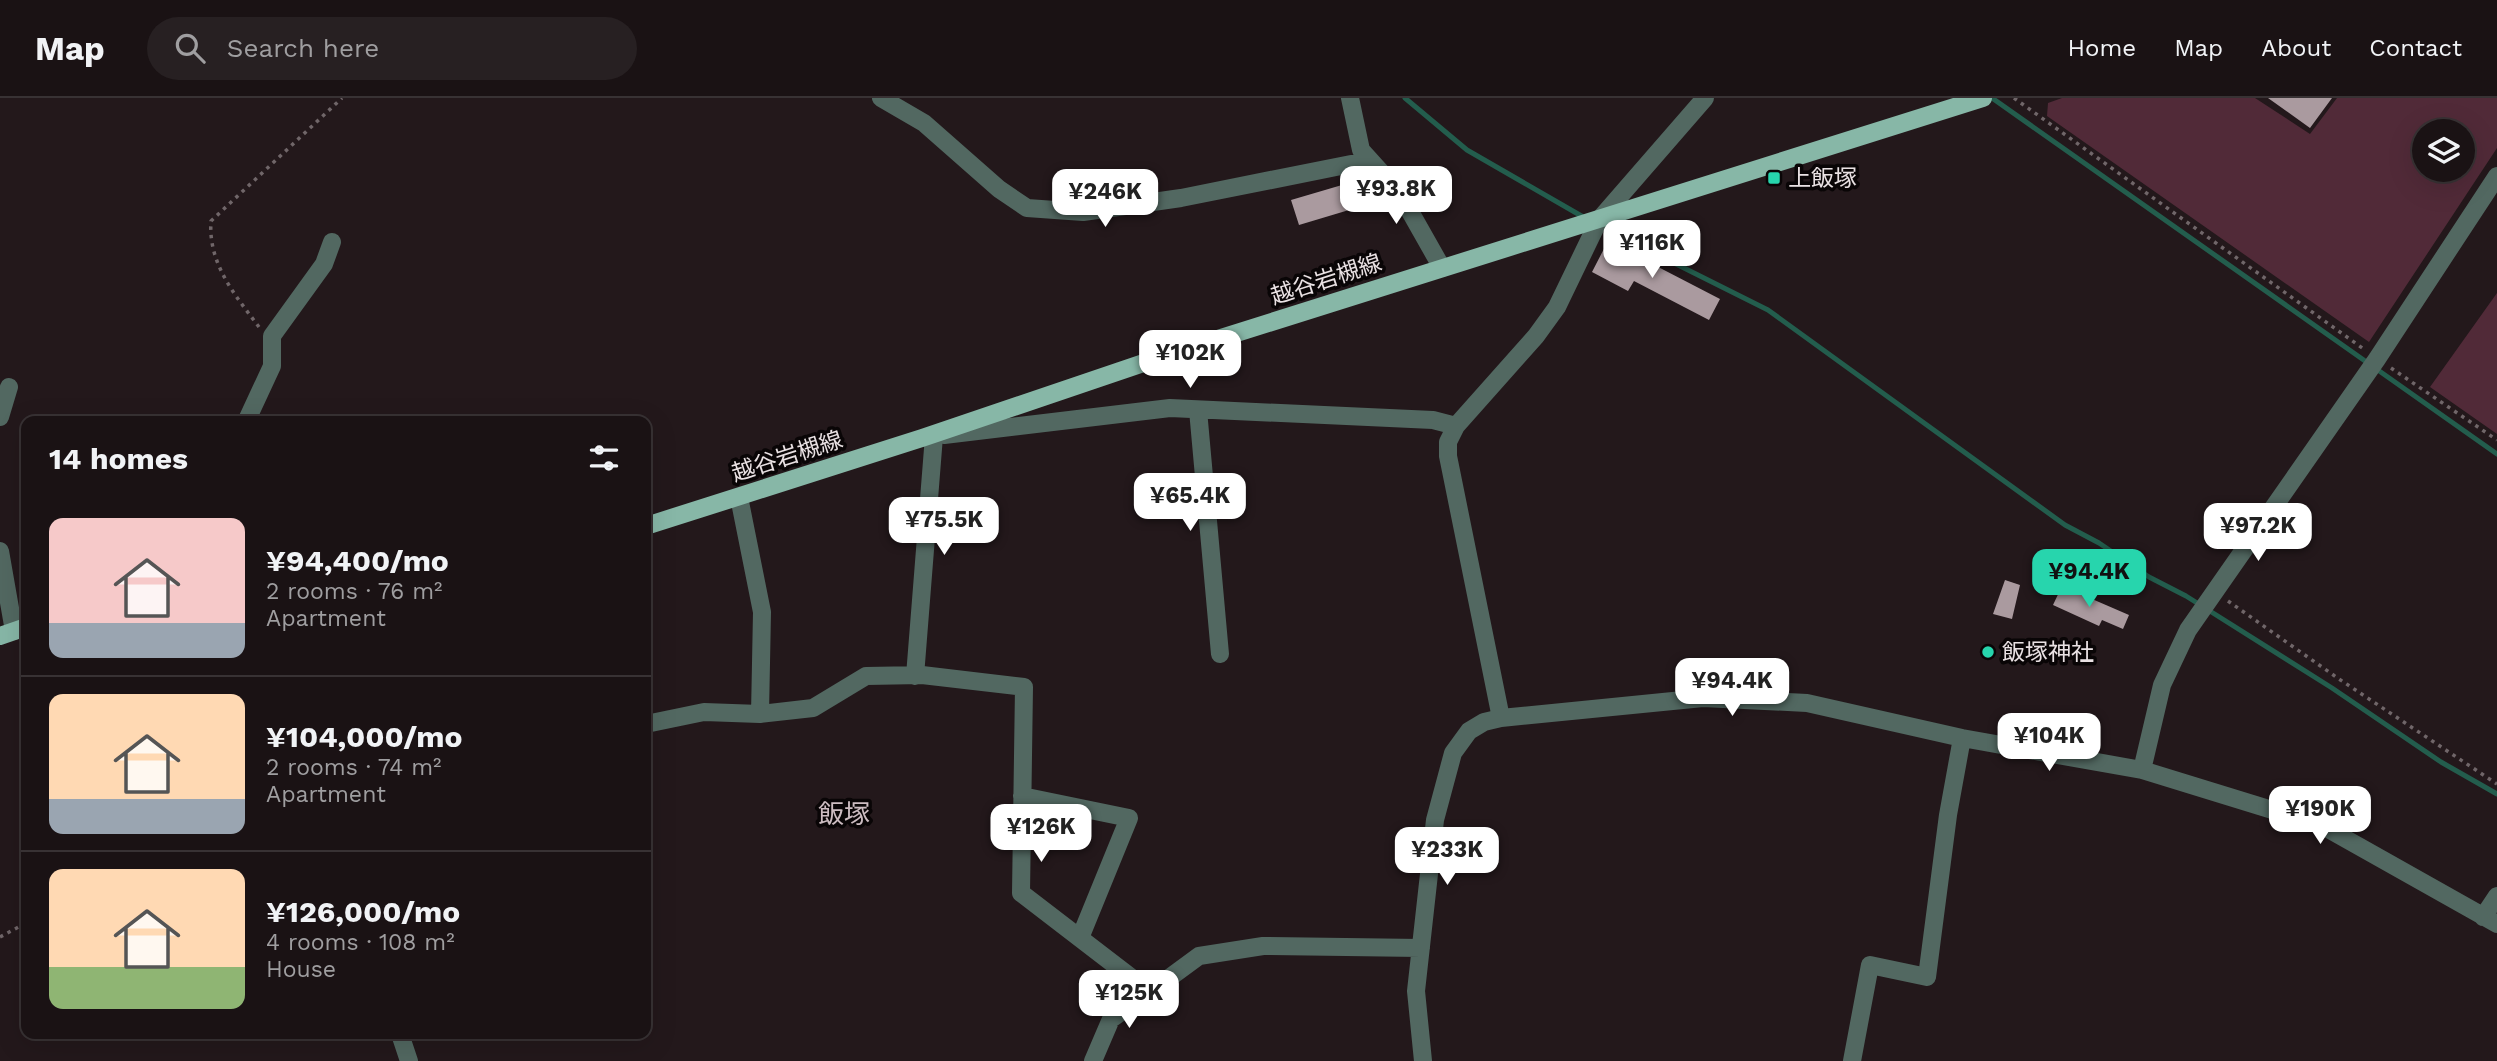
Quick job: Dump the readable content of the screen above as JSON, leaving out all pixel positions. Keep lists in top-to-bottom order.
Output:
{
  "streets": {
    "main road": ["越谷岩槻線"]
  },
  "districts": ["飯塚"],
  "places": {
    "transit": ["上飯塚"],
    "other": ["飯塚神社"]
  },
  "page": {
    "header": "Map",
    "search": "Search here",
    "nav": [
      "Home",
      "Map",
      "About",
      "Contact"
    ],
    "price": [
      "¥93.8K",
      "¥246K",
      "¥116K",
      "¥102K",
      "¥65.4K",
      "¥75.5K",
      "¥97.2K",
      "¥94.4K",
      "¥94.4K",
      "¥104K",
      "¥190K",
      "¥126K",
      "¥233K",
      "¥125K"
    ],
    "heading": "14 homes",
    "list": [
      {
        "name": "¥94,400/mo",
        "note": "2 rooms · 76 m² · Apartment"
      },
      {
        "name": "¥104,000/mo",
        "note": "2 rooms · 74 m² · Apartment"
      },
      {
        "name": "¥126,000/mo",
        "note": "4 rooms · 108 m² · House"
      }
    ]
  }
}
